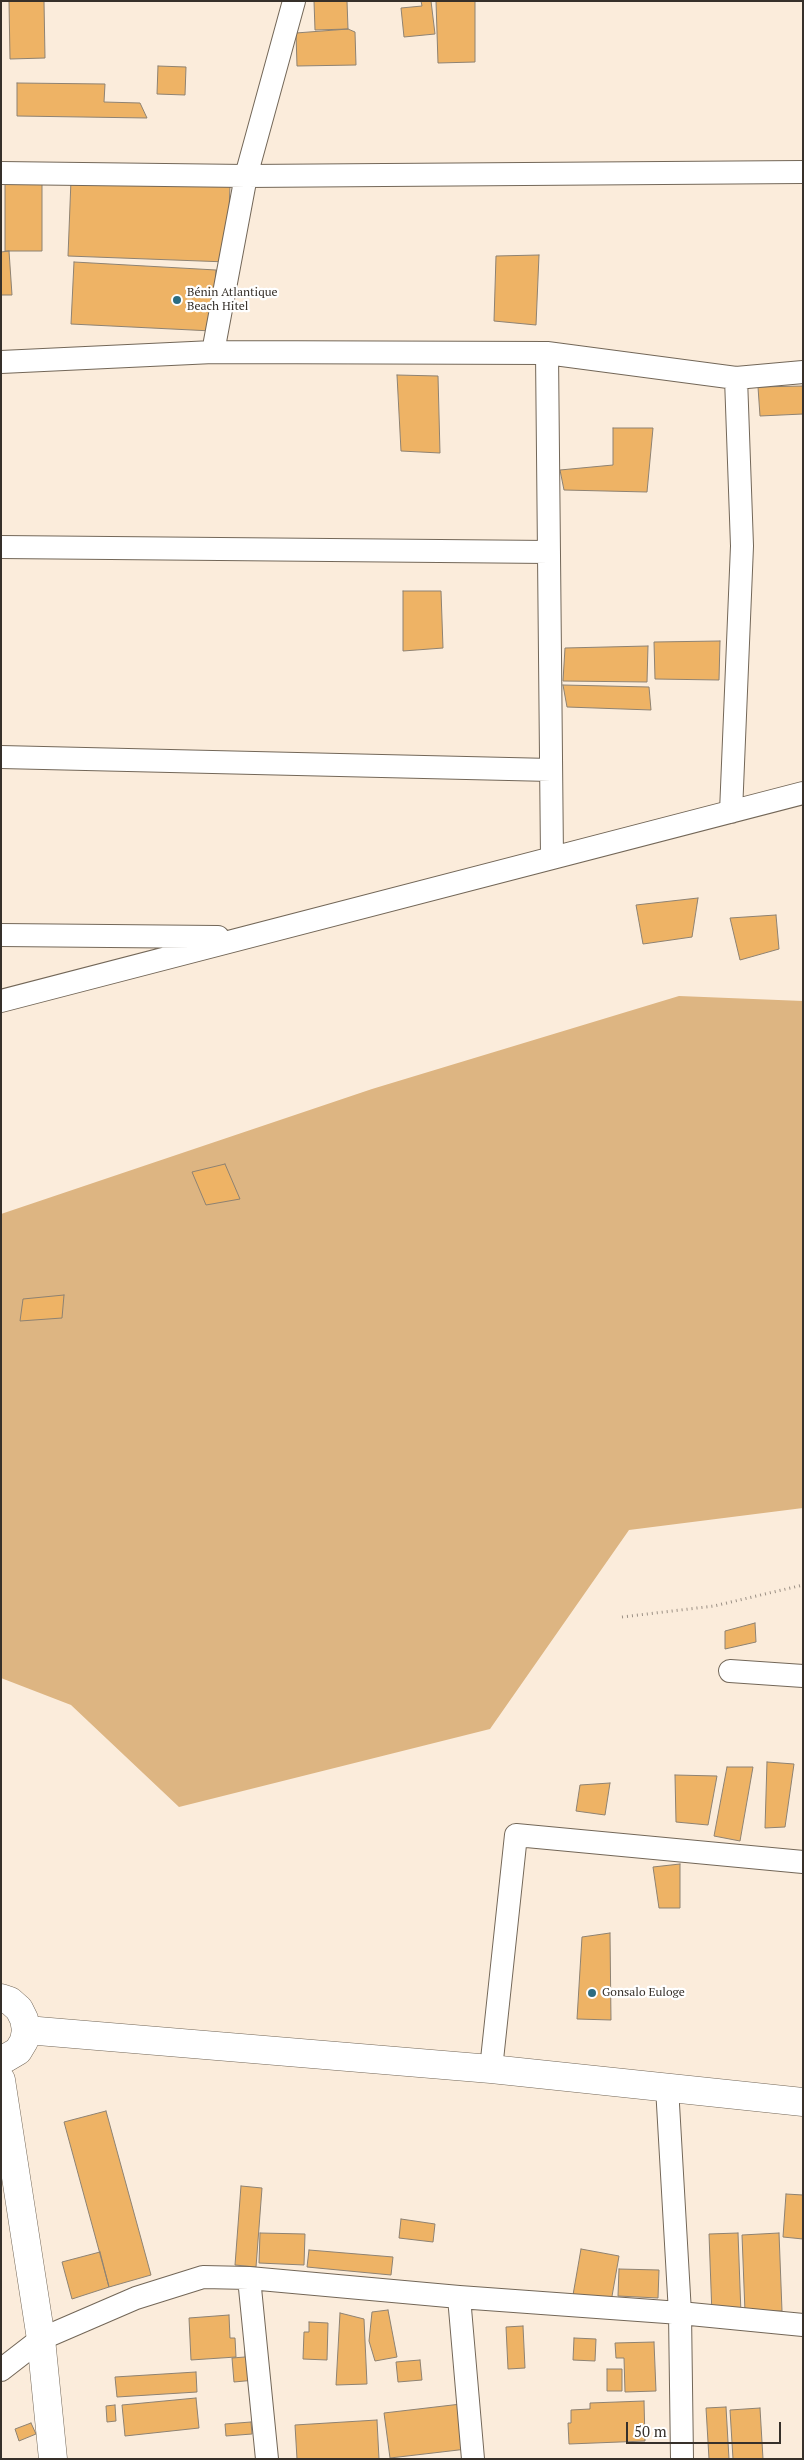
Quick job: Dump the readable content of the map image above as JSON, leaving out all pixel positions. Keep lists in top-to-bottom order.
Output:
{
  "places": ["Bénin Atlantique Beach Hitel", "Gonsalo Euloge"],
  "scale_bar": "50 m"
}
